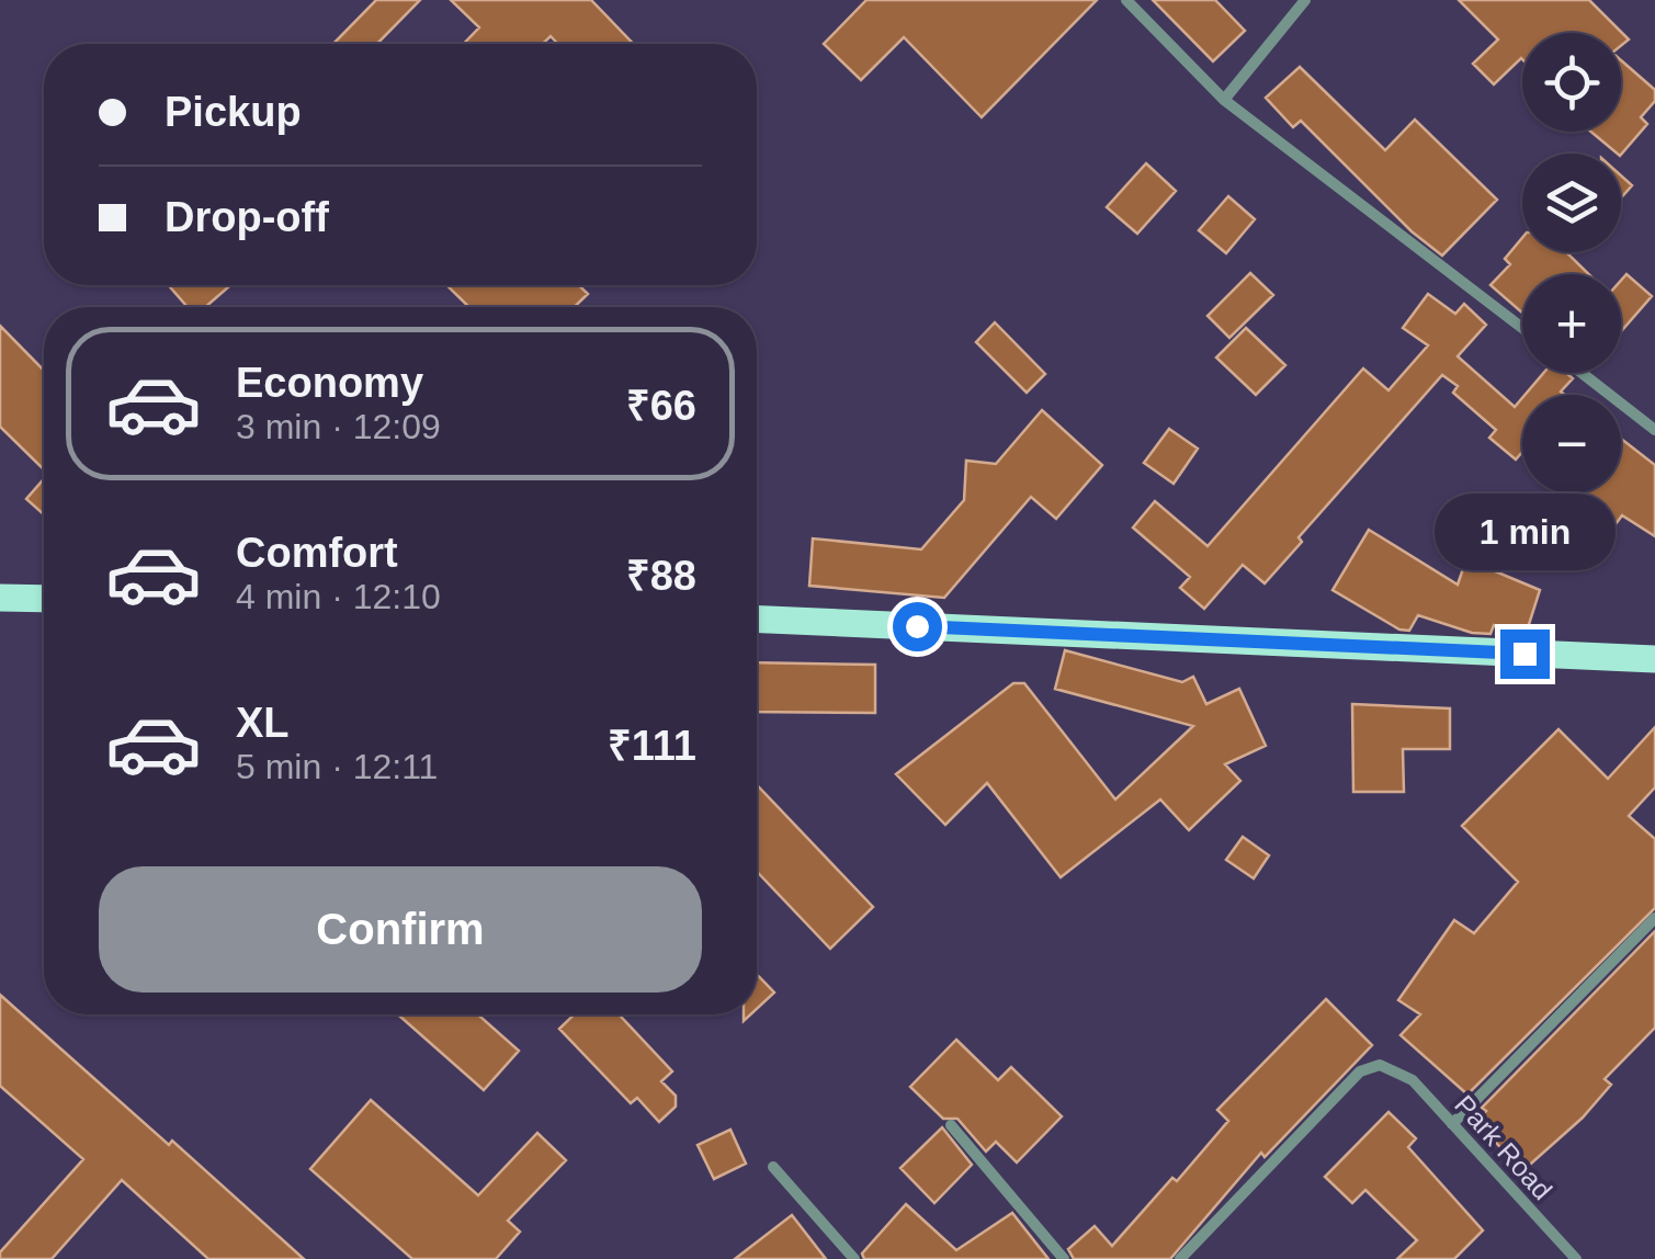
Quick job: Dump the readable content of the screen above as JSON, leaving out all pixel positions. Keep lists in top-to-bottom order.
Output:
{
  "streets": {
    "street": ["Park Road"]
  },
  "page": {
    "map_buttons": ["+", "−"],
    "banner": ["Pickup", "Drop-off"],
    "list": [
      {
        "name": "Economy",
        "note": "3 min · 12:09",
        "value": "₹66"
      },
      {
        "name": "Comfort",
        "note": "4 min · 12:10",
        "value": "₹88"
      },
      {
        "name": "XL",
        "note": "5 min · 12:11",
        "value": "₹111"
      }
    ],
    "bubble": "1 min",
    "buttons": "Confirm"
  }
}
